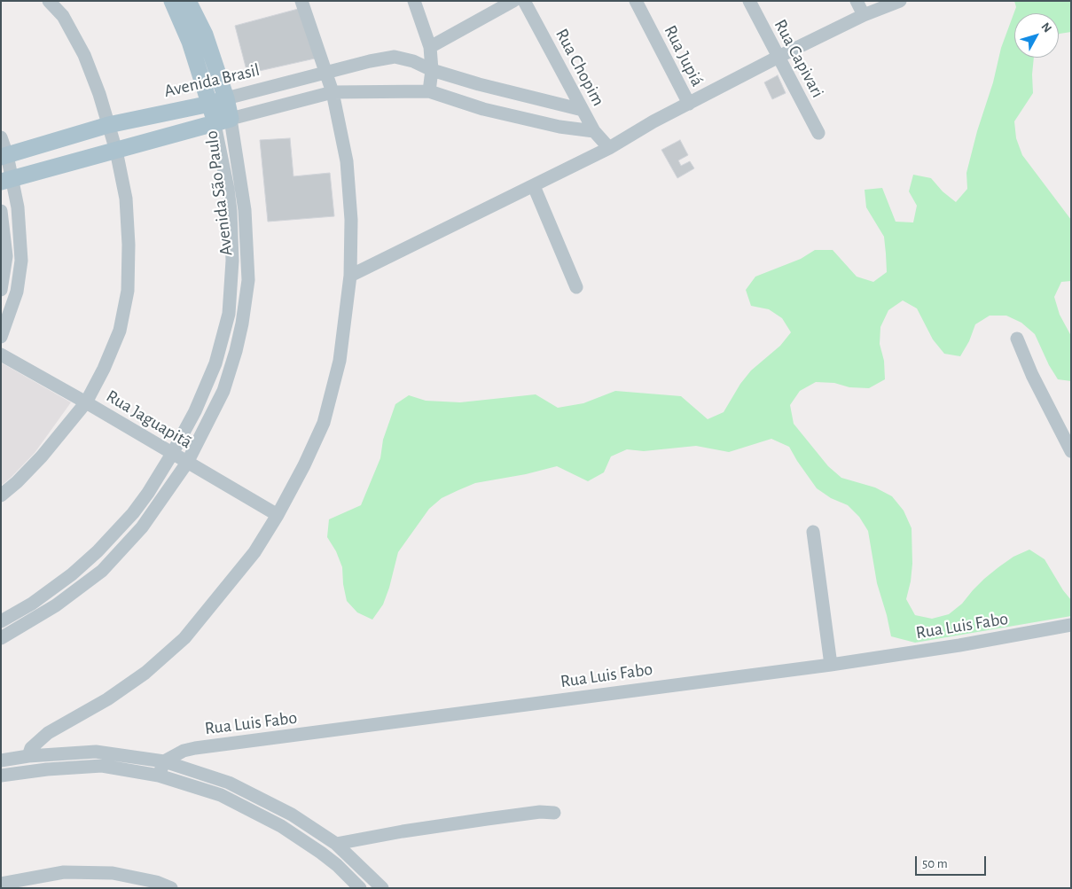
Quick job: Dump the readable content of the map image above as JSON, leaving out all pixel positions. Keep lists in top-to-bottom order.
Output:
{
  "streets": {
    "main road": ["Avenida Brasil", "Avenida São Paulo"],
    "street": [
      "Rua Jupiá",
      "Rua Capivari",
      "Rua Chopim",
      "Rua Jaguapitã",
      "Rua Luis Fabo"
    ]
  },
  "crossings": [
    ["Rua Chopim", "Avenida Brasil"],
    ["Avenida Brasil", "Avenida São Paulo"],
    ["Avenida São Paulo", "Rua Jaguapitã"]
  ],
  "scale_bar": "50 m",
  "north": "top right"
}
